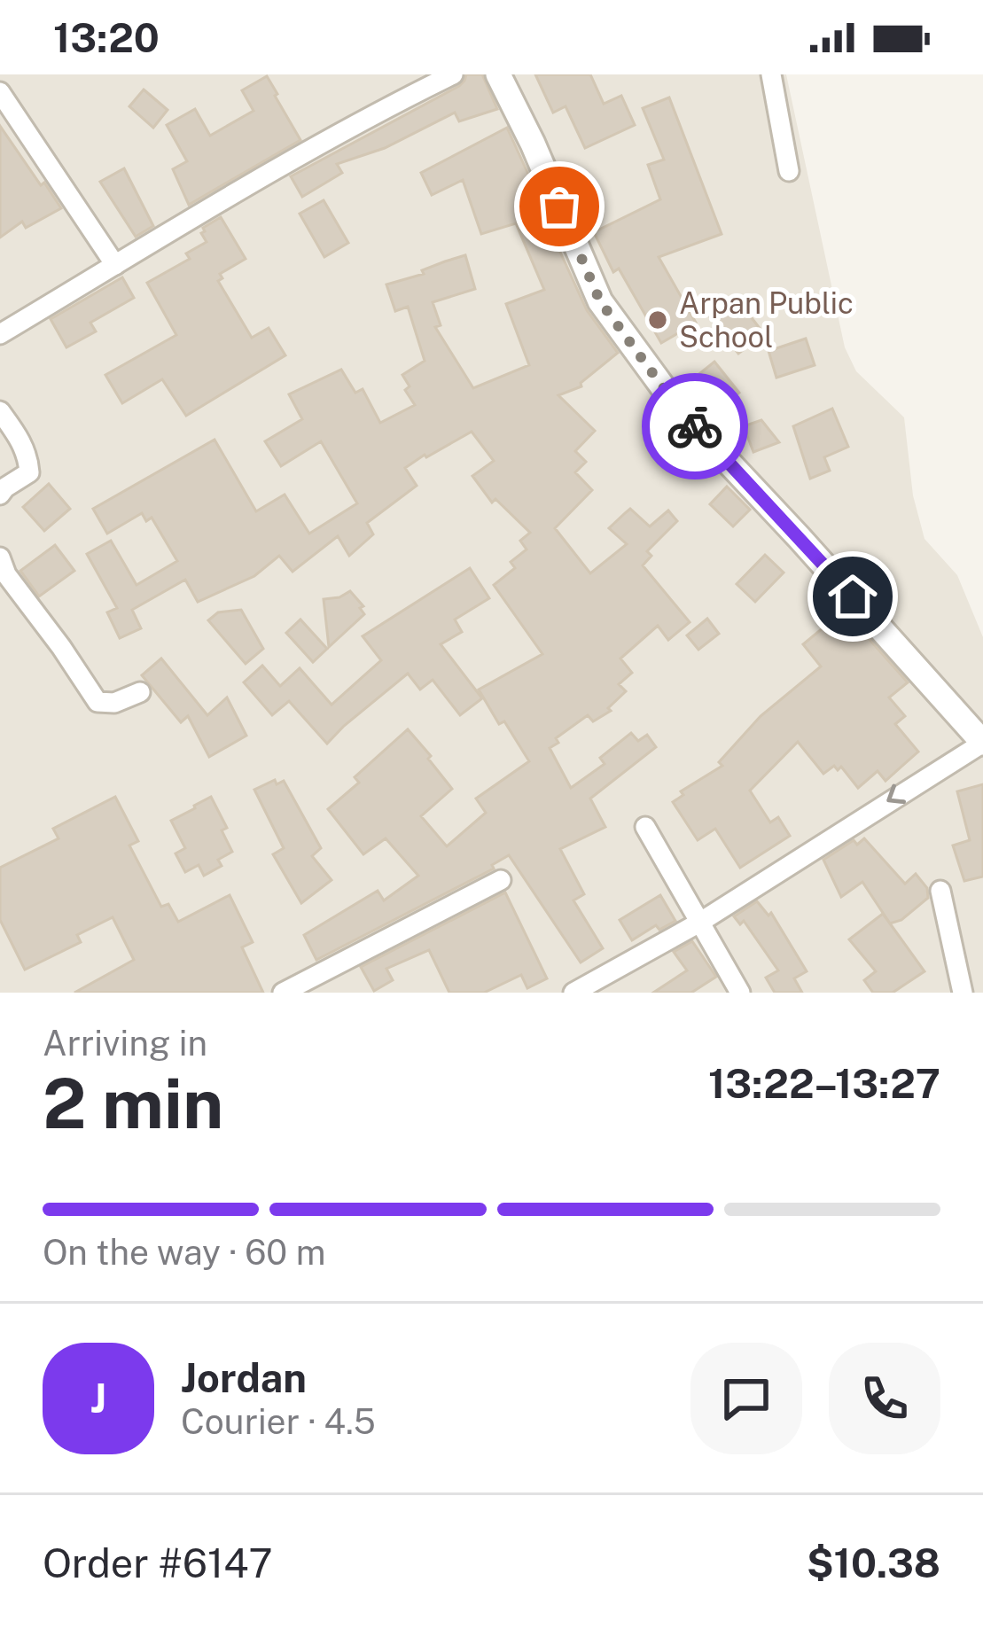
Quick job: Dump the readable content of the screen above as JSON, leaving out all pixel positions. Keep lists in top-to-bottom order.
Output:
{
  "places": ["Arpan Public School"],
  "page": {
    "status": "13:20",
    "heading": ["2 min", "Arriving in", "13:22–13:27"],
    "panel": [
      "Jordan",
      "Courier · 4.5",
      "Order #6147",
      "$10.38"
    ],
    "bar": "On the way · 60 m",
    "round": "J"
  }
}
